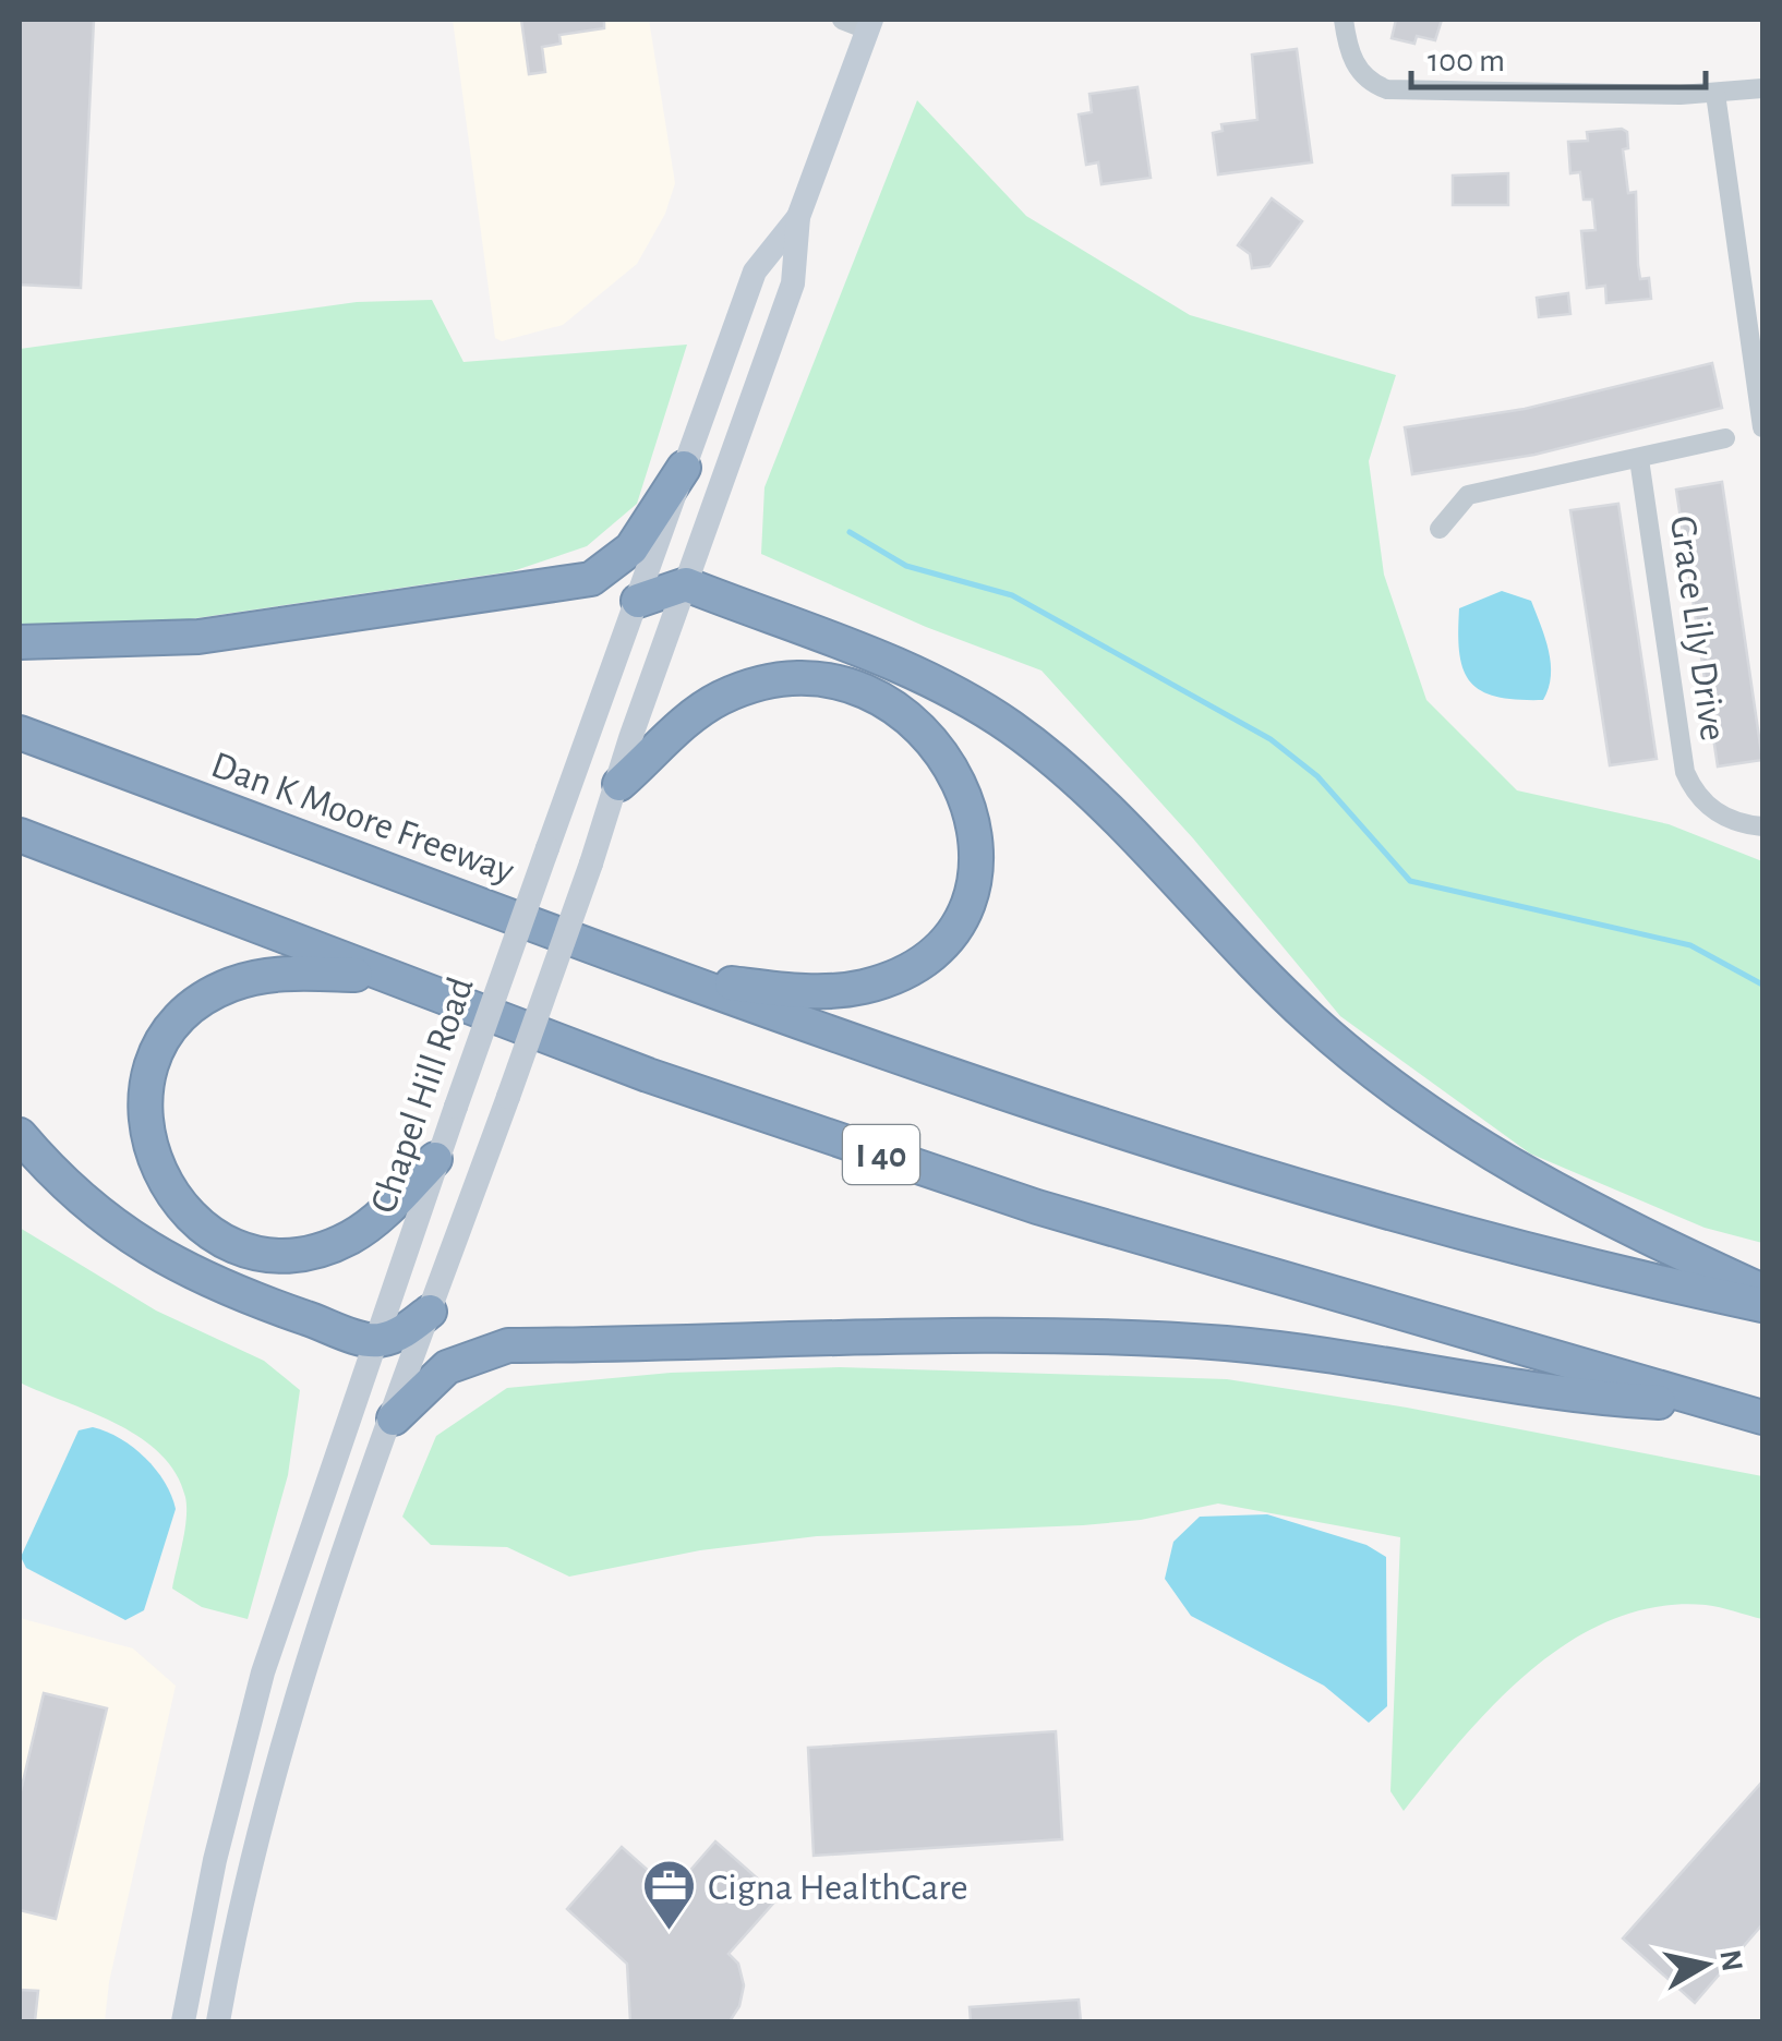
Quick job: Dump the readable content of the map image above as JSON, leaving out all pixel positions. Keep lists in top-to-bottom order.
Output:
{
  "streets": {
    "highway": ["Dan K Moore Freeway", "I 40"],
    "main road": ["Chapel Hill Road"],
    "street": ["Grace Lily Drive"]
  },
  "crossings": [
    ["Dan K Moore Freeway", "I 40"]
  ],
  "places": {
    "office": ["Cigna HealthCare"]
  },
  "scale_bar": "100 m",
  "north": "right"
}
